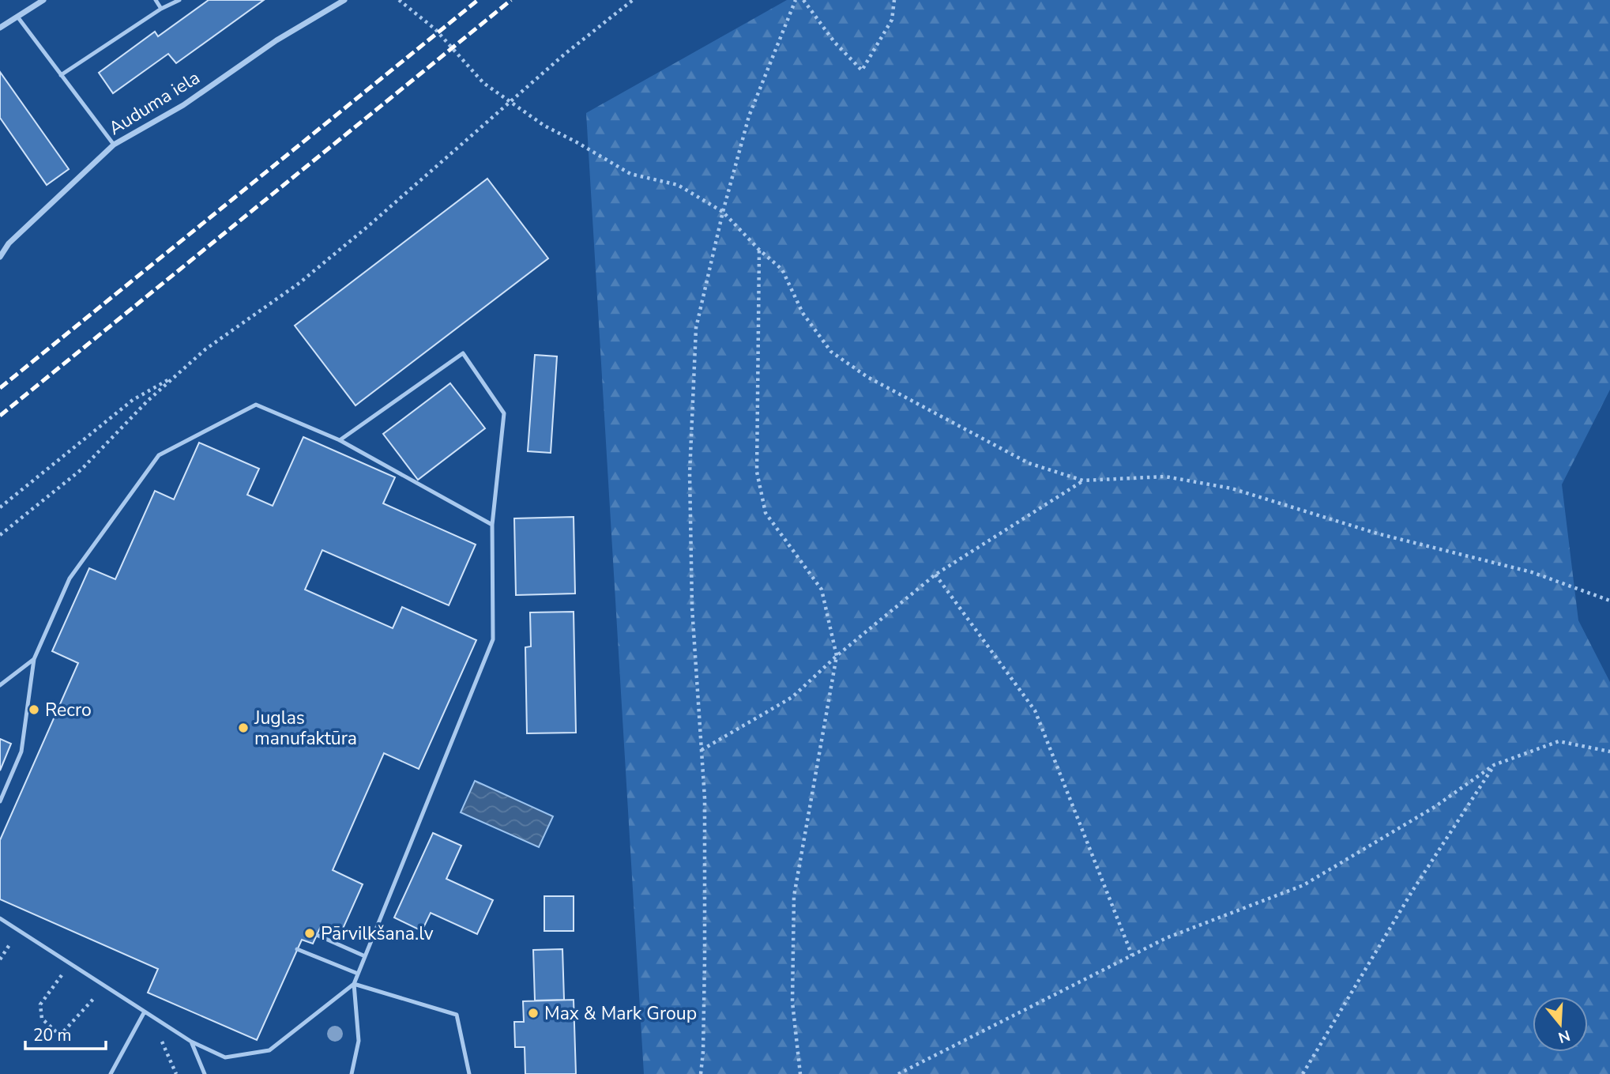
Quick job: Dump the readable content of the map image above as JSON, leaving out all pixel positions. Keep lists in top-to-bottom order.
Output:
{
  "streets": {
    "street": ["Auduma iela"]
  },
  "places": [
    "Recro",
    "Juglas manufaktūra",
    "Pārvilkšana.lv",
    "Max & Mark Group"
  ],
  "scale_bar": "20 m",
  "north": "bottom"
}
